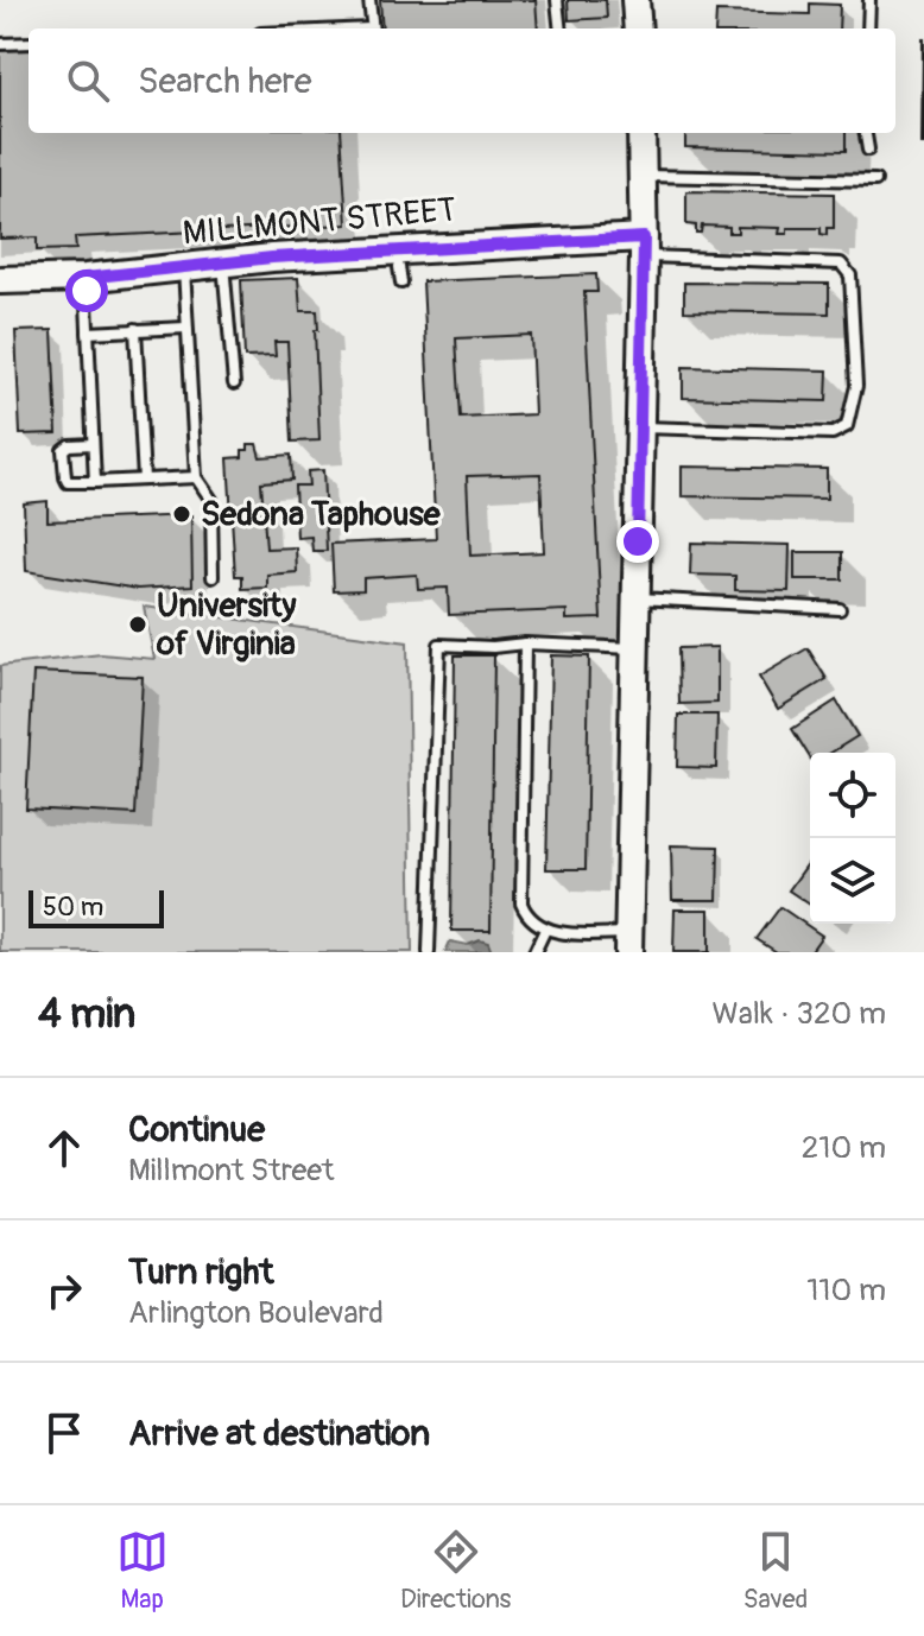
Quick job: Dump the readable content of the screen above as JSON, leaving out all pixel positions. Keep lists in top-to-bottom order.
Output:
{
  "streets": {
    "street": ["MILLMONT STREET"]
  },
  "places": ["Sedona Taphouse", "University of Virginia"],
  "scale_bar": "50 m",
  "page": {
    "search": "Search here",
    "scale": "50 m",
    "heading": ["4 min", "Walk · 320 m"],
    "list": [
      ["Continue", "Millmont Street", "210 m"],
      ["Turn right", "Arlington Boulevard", "110 m"],
      "Arrive at destination"
    ],
    "nav": ["Map", "Directions", "Saved"]
  }
}
